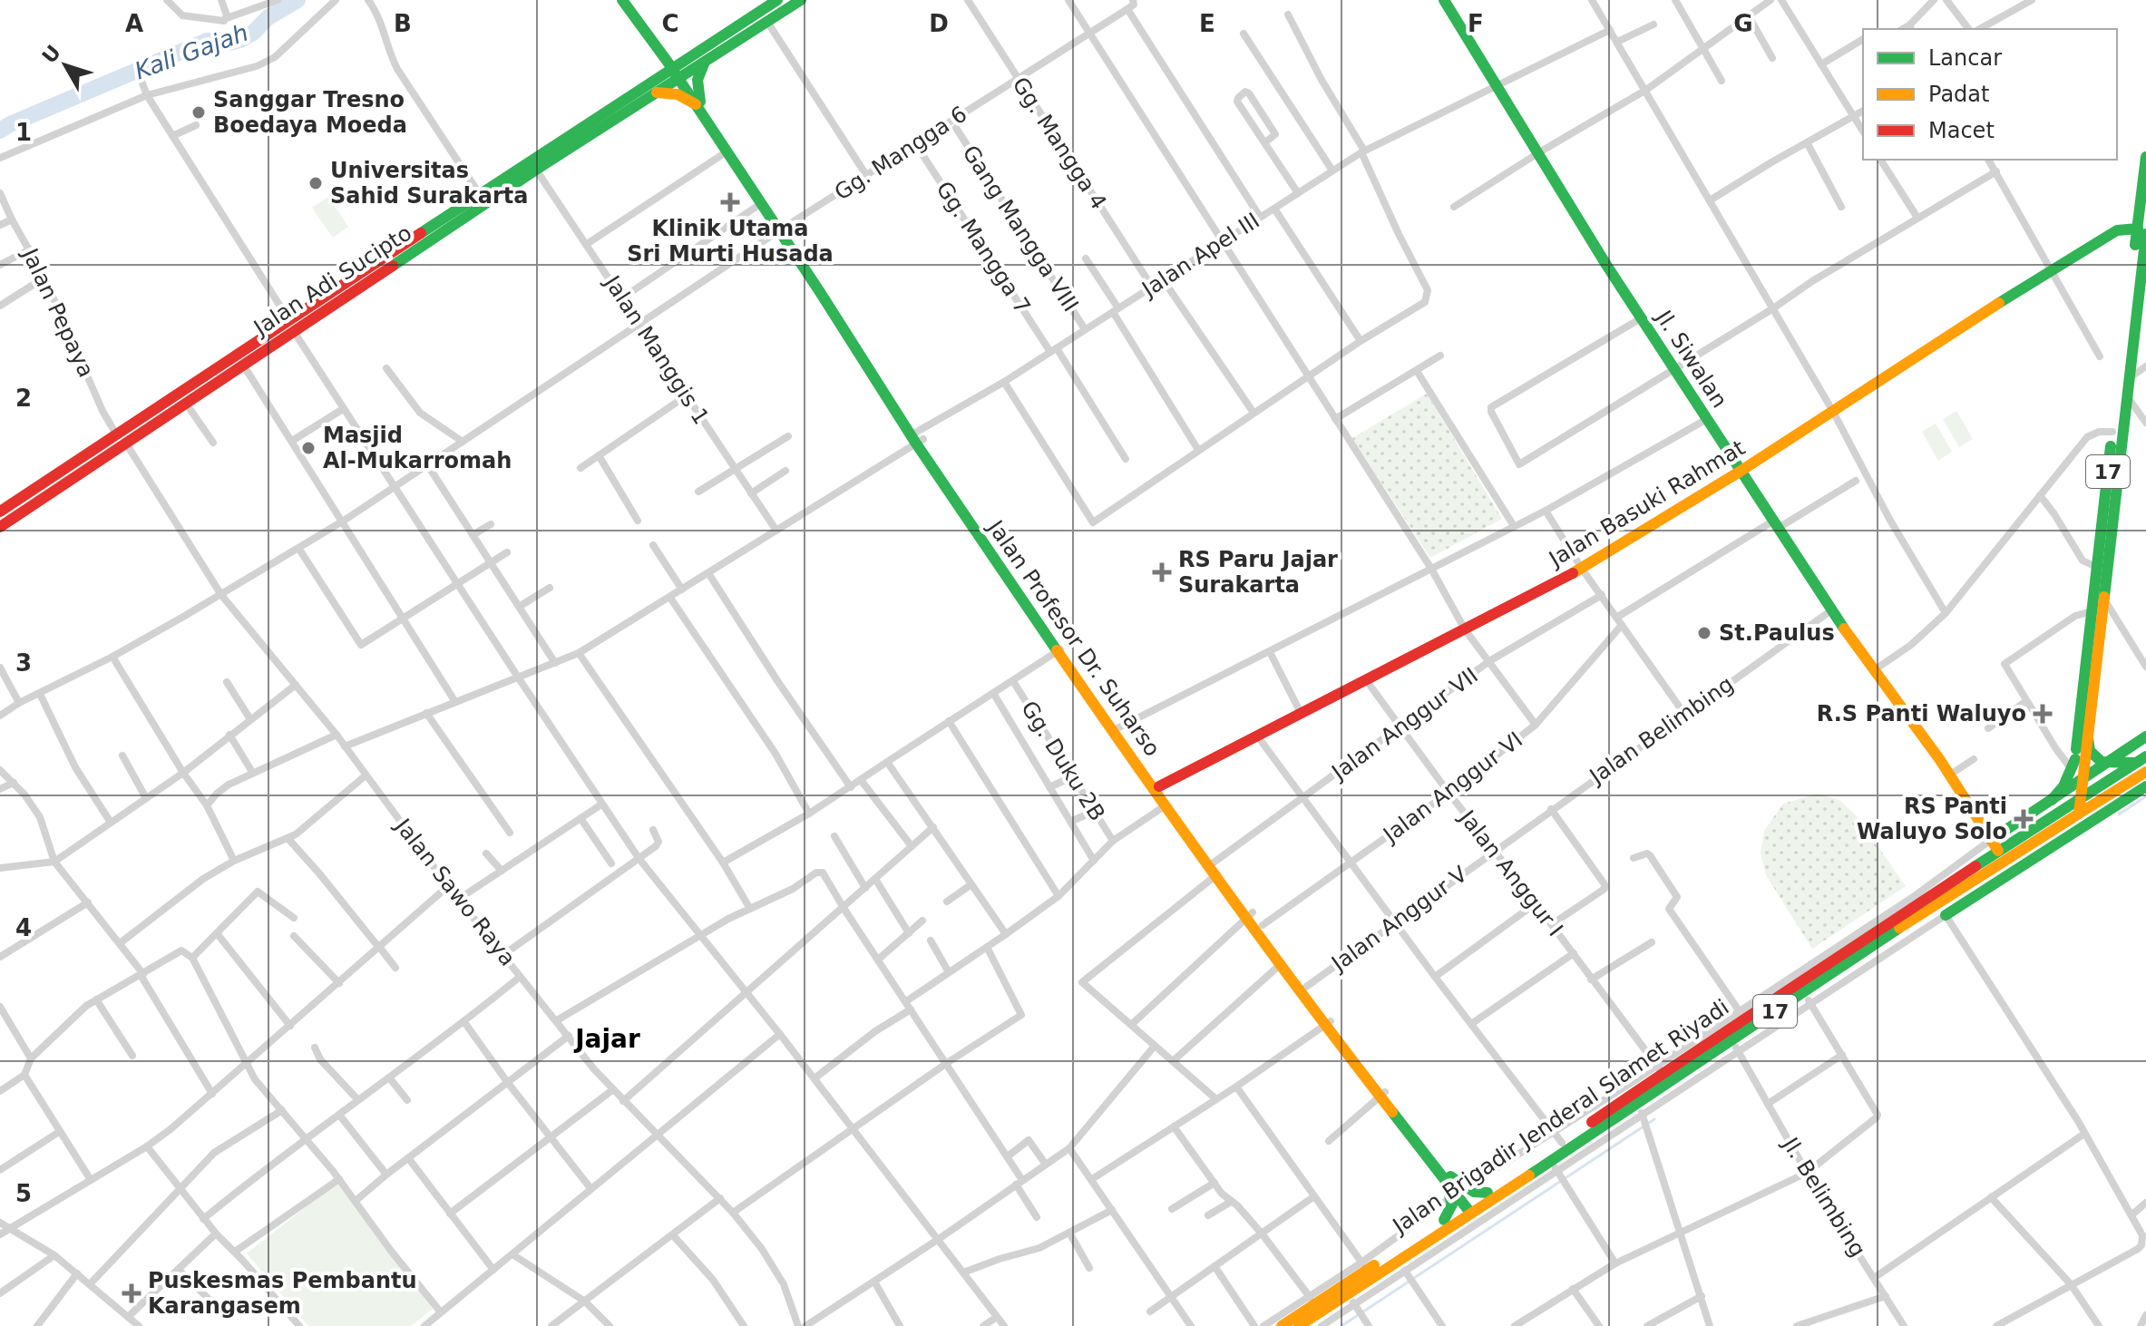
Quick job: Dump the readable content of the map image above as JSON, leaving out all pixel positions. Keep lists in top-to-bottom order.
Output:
{
  "streets": {
    "main road": [
      "Jalan Adi Sucipto",
      "Jl. Siwalan",
      "17",
      "Jalan Basuki Rahmat",
      "Jalan Profesor Dr. Suharso",
      "Jalan Brigadir Jenderal Slamet Riyadi"
    ],
    "street": [
      "Gg. Mangga 4",
      "Gg. Mangga 6",
      "Gang Mangga VIII",
      "Gg. Mangga 7",
      "Jalan Apel III",
      "Jalan Pepaya",
      "Jalan Manggis 1",
      "Jalan Anggur VII",
      "Jalan Belimbing",
      "Gg. Duku 2B",
      "Jalan Anggur VI",
      "Jalan Anggur I",
      "Jalan Sawo Raya",
      "Jalan Anggur V",
      "Jl. Belimbing"
    ]
  },
  "crossings": [
    ["Gg. Mangga 4", "Gg. Mangga 6"],
    ["Gg. Mangga 4", "Jalan Apel III"],
    ["Gg. Mangga 6", "Gg. Mangga 7"],
    ["Gg. Mangga 6", "Jalan Manggis 1"],
    ["Gg. Mangga 6", "Jalan Profesor Dr. Suharso"],
    ["Gg. Mangga 6", "Jalan Sawo Raya"],
    ["Gang Mangga VIII", "Jalan Apel III"],
    ["Gg. Mangga 7", "Jalan Apel III"],
    ["Jalan Apel III", "Jalan Manggis 1"],
    ["Jalan Apel III", "Jl. Siwalan"],
    ["Jalan Apel III", "Jalan Profesor Dr. Suharso"],
    ["Jalan Apel III", "Jalan Sawo Raya"],
    ["Jalan Adi Sucipto", "Jalan Pepaya"],
    ["Jalan Adi Sucipto", "Jalan Manggis 1"],
    ["Jalan Adi Sucipto", "Jalan Profesor Dr. Suharso"],
    ["Jalan Adi Sucipto", "Jalan Sawo Raya"],
    ["Jl. Siwalan", "Jalan Basuki Rahmat"],
    ["Jl. Siwalan", "Jalan Belimbing"],
    ["Jl. Siwalan", "Jalan Anggur VI"],
    ["Jl. Siwalan", "Jalan Brigadir Jenderal Slamet Riyadi"],
    ["17", "Jalan Basuki Rahmat"],
    ["17", "Jalan Brigadir Jenderal Slamet Riyadi"],
    ["Jalan Basuki Rahmat", "Jalan Profesor Dr. Suharso"],
    ["Jalan Basuki Rahmat", "Jalan Anggur I"],
    ["Jalan Profesor Dr. Suharso", "Jalan Anggur VII"],
    ["Jalan Profesor Dr. Suharso", "Jalan Anggur VI"],
    ["Jalan Profesor Dr. Suharso", "Jalan Anggur V"],
    ["Jalan Anggur VII", "Jalan Anggur I"],
    ["Jalan Belimbing", "Jalan Anggur I"],
    ["Jalan Belimbing", "Jalan Anggur V"],
    ["Jalan Anggur VI", "Jalan Anggur I"],
    ["Jalan Anggur I", "Jalan Anggur V"],
    ["Jalan Anggur I", "Jalan Brigadir Jenderal Slamet Riyadi"],
    ["Jalan Brigadir Jenderal Slamet Riyadi", "Jl. Belimbing"]
  ],
  "districts": ["Jajar"],
  "water": ["Kali Gajah"],
  "places": {
    "other": [
      "Sanggar Tresno Boedaya Moeda",
      "Universitas Sahid Surakarta",
      "Masjid Al-Mukarromah",
      "St.Paulus"
    ],
    "health": [
      "Klinik Utama Sri Murti Husada",
      "RS Paru Jajar Surakarta",
      "R.S Panti Waluyo",
      "RS Panti Waluyo Solo",
      "Puskesmas Pembantu Karangasem"
    ]
  },
  "legend": ["Lancar", "Padat", "Macet"],
  "north": "top left",
  "grid": {
    "columns": [
      "A",
      "B",
      "C",
      "D",
      "E",
      "F",
      "G"
    ],
    "rows": [
      "1",
      "2",
      "3",
      "4",
      "5"
    ]
  }
}
